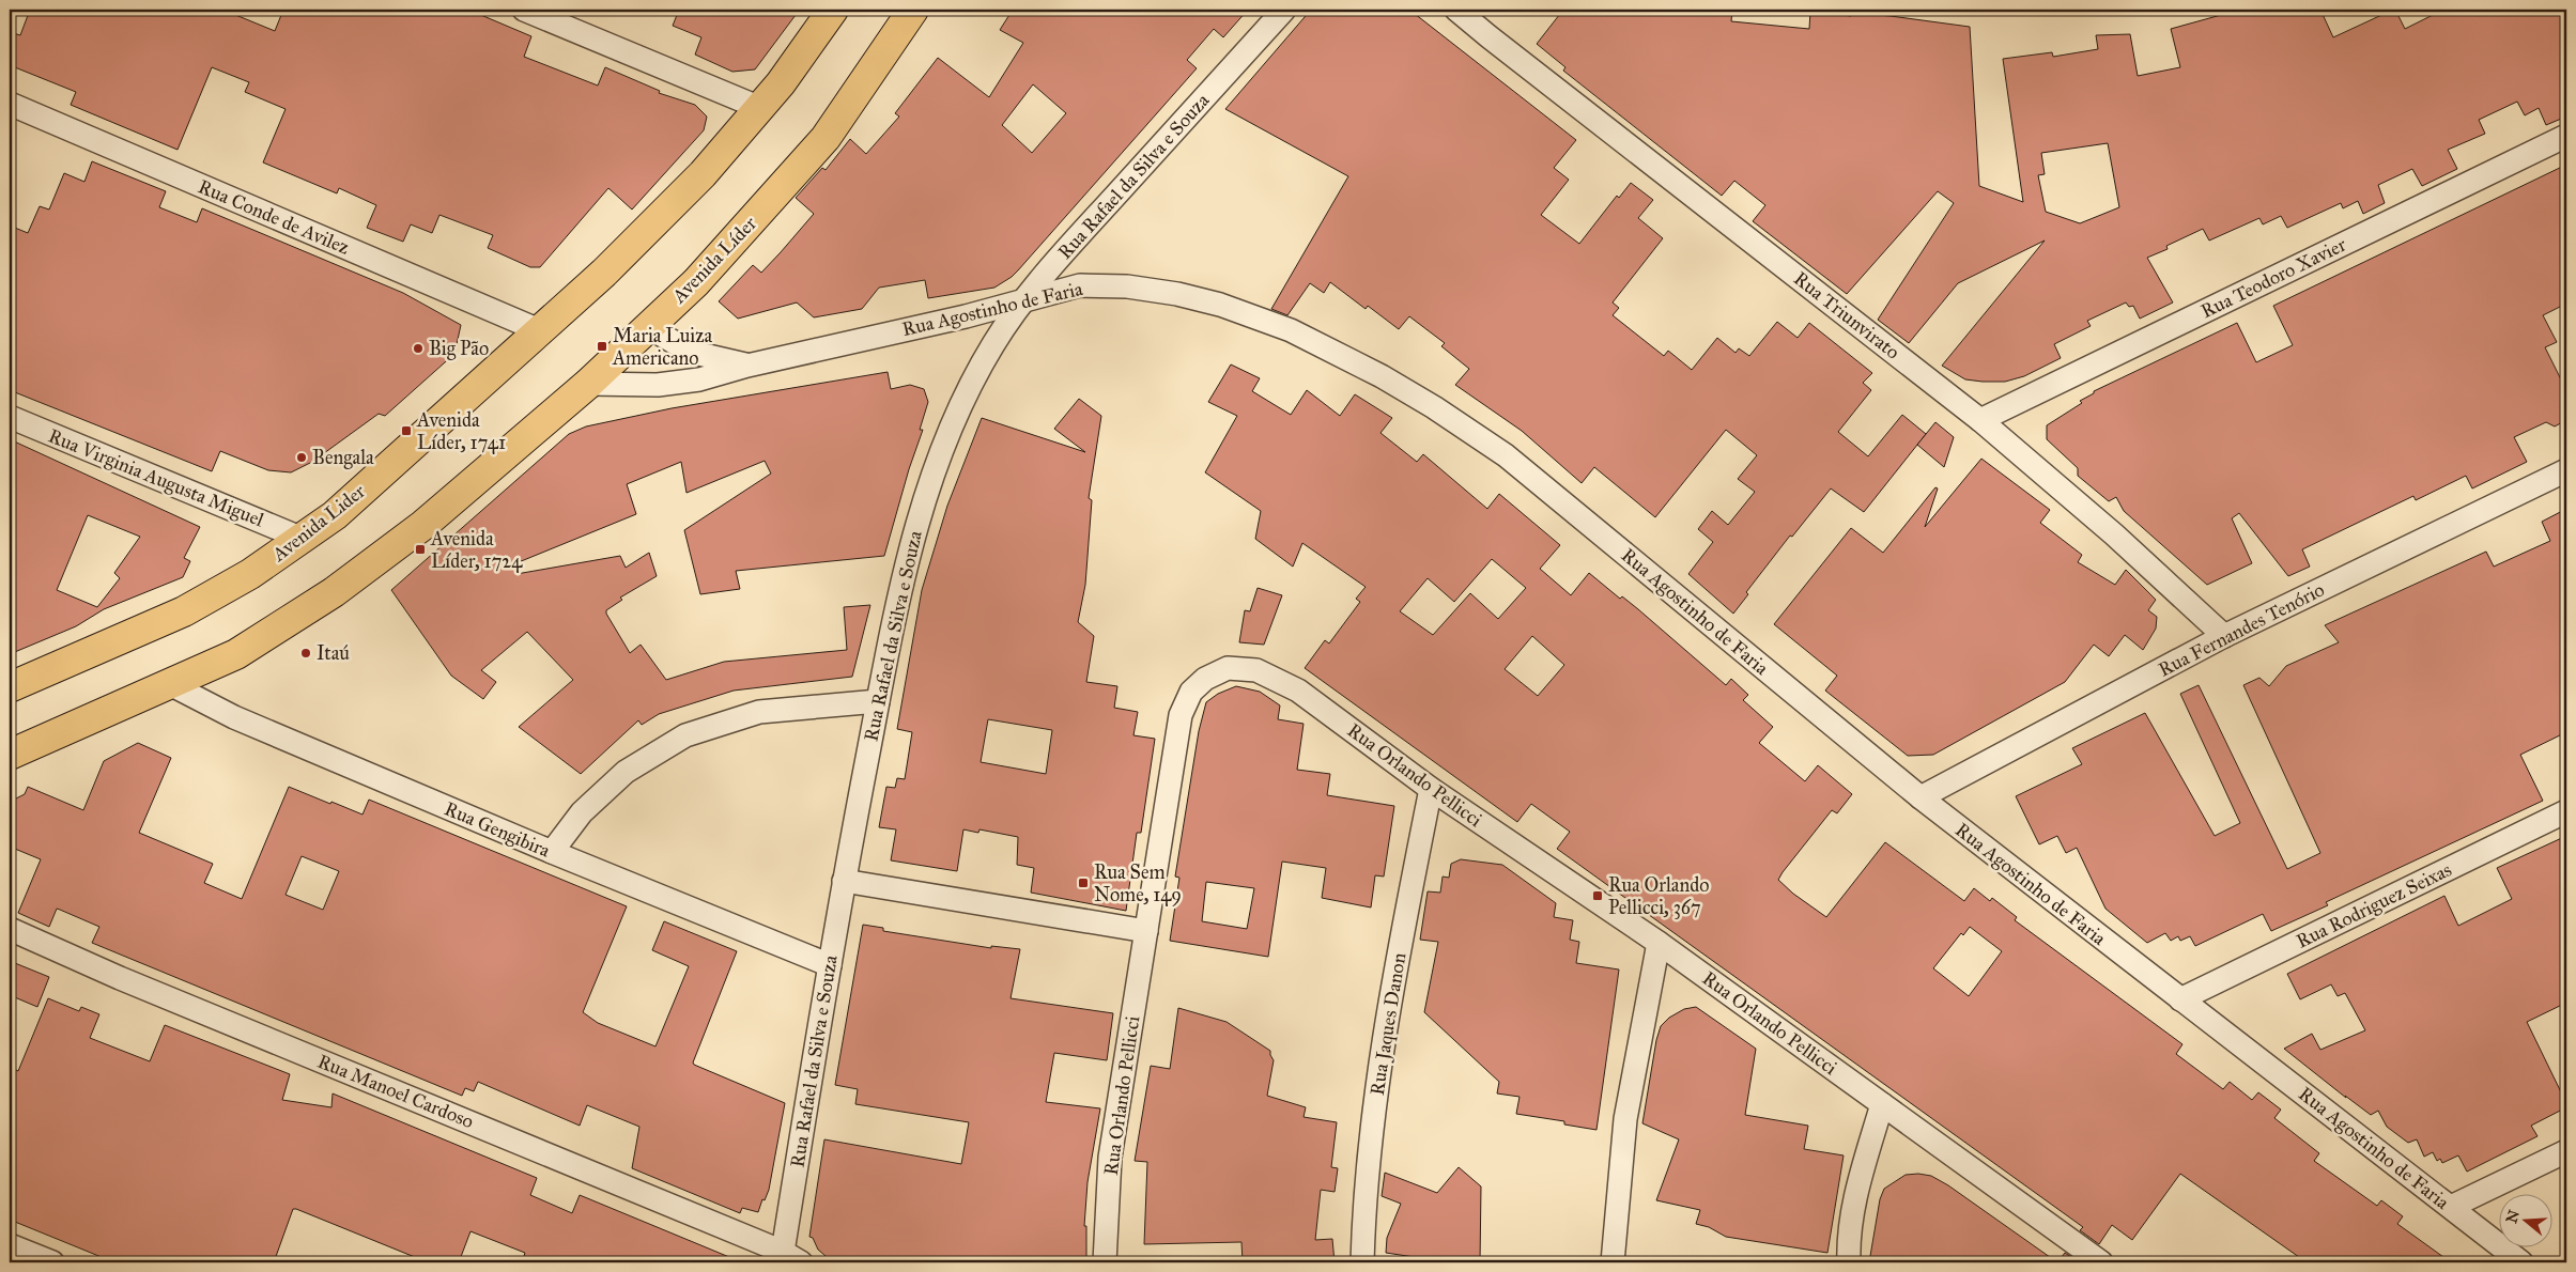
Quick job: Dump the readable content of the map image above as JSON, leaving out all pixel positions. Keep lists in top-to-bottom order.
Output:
{
  "streets": {
    "main road": ["Avenida Líder", "Avenida Lider"],
    "street": [
      "Rua Rafael da Silva e Souza",
      "Rua Conde de Avilez",
      "Rua Teodoro Xavier",
      "Rua Agostinho de Faria",
      "Rua Triunvirato",
      "Rua Virginia Augusta Miguel",
      "Rua Fernandes Tenório",
      "Rua Orlando Pellicci",
      "Rua Gengibira",
      "Rua Rodriguez Seixas",
      "Rua Jaques Danon",
      "Rua Manoel Cardoso"
    ]
  },
  "crossings": [
    ["Rua Rafael da Silva e Souza", "Rua Agostinho de Faria"],
    ["Rua Rafael da Silva e Souza", "Rua Gengibira"],
    ["Rua Rafael da Silva e Souza", "Rua Manoel Cardoso"],
    ["Rua Conde de Avilez", "Avenida Lider"],
    ["Avenida Líder", "Rua Agostinho de Faria"],
    ["Avenida Líder", "Rua Gengibira"],
    ["Rua Teodoro Xavier", "Rua Triunvirato"],
    ["Rua Agostinho de Faria", "Rua Fernandes Tenório"],
    ["Rua Agostinho de Faria", "Rua Rodriguez Seixas"],
    ["Rua Triunvirato", "Rua Fernandes Tenório"],
    ["Rua Virginia Augusta Miguel", "Avenida Lider"],
    ["Rua Orlando Pellicci", "Rua Jaques Danon"]
  ],
  "places": {
    "transit": [
      "Maria Luiza Americano",
      "Avenida Líder, 1741",
      "Avenida Líder, 1724",
      "Rua Sem Nome, 149",
      "Rua Orlando Pellicci, 367"
    ],
    "other": ["Big Pão", "Bengala", "Itaú"]
  },
  "north": "left"
}
